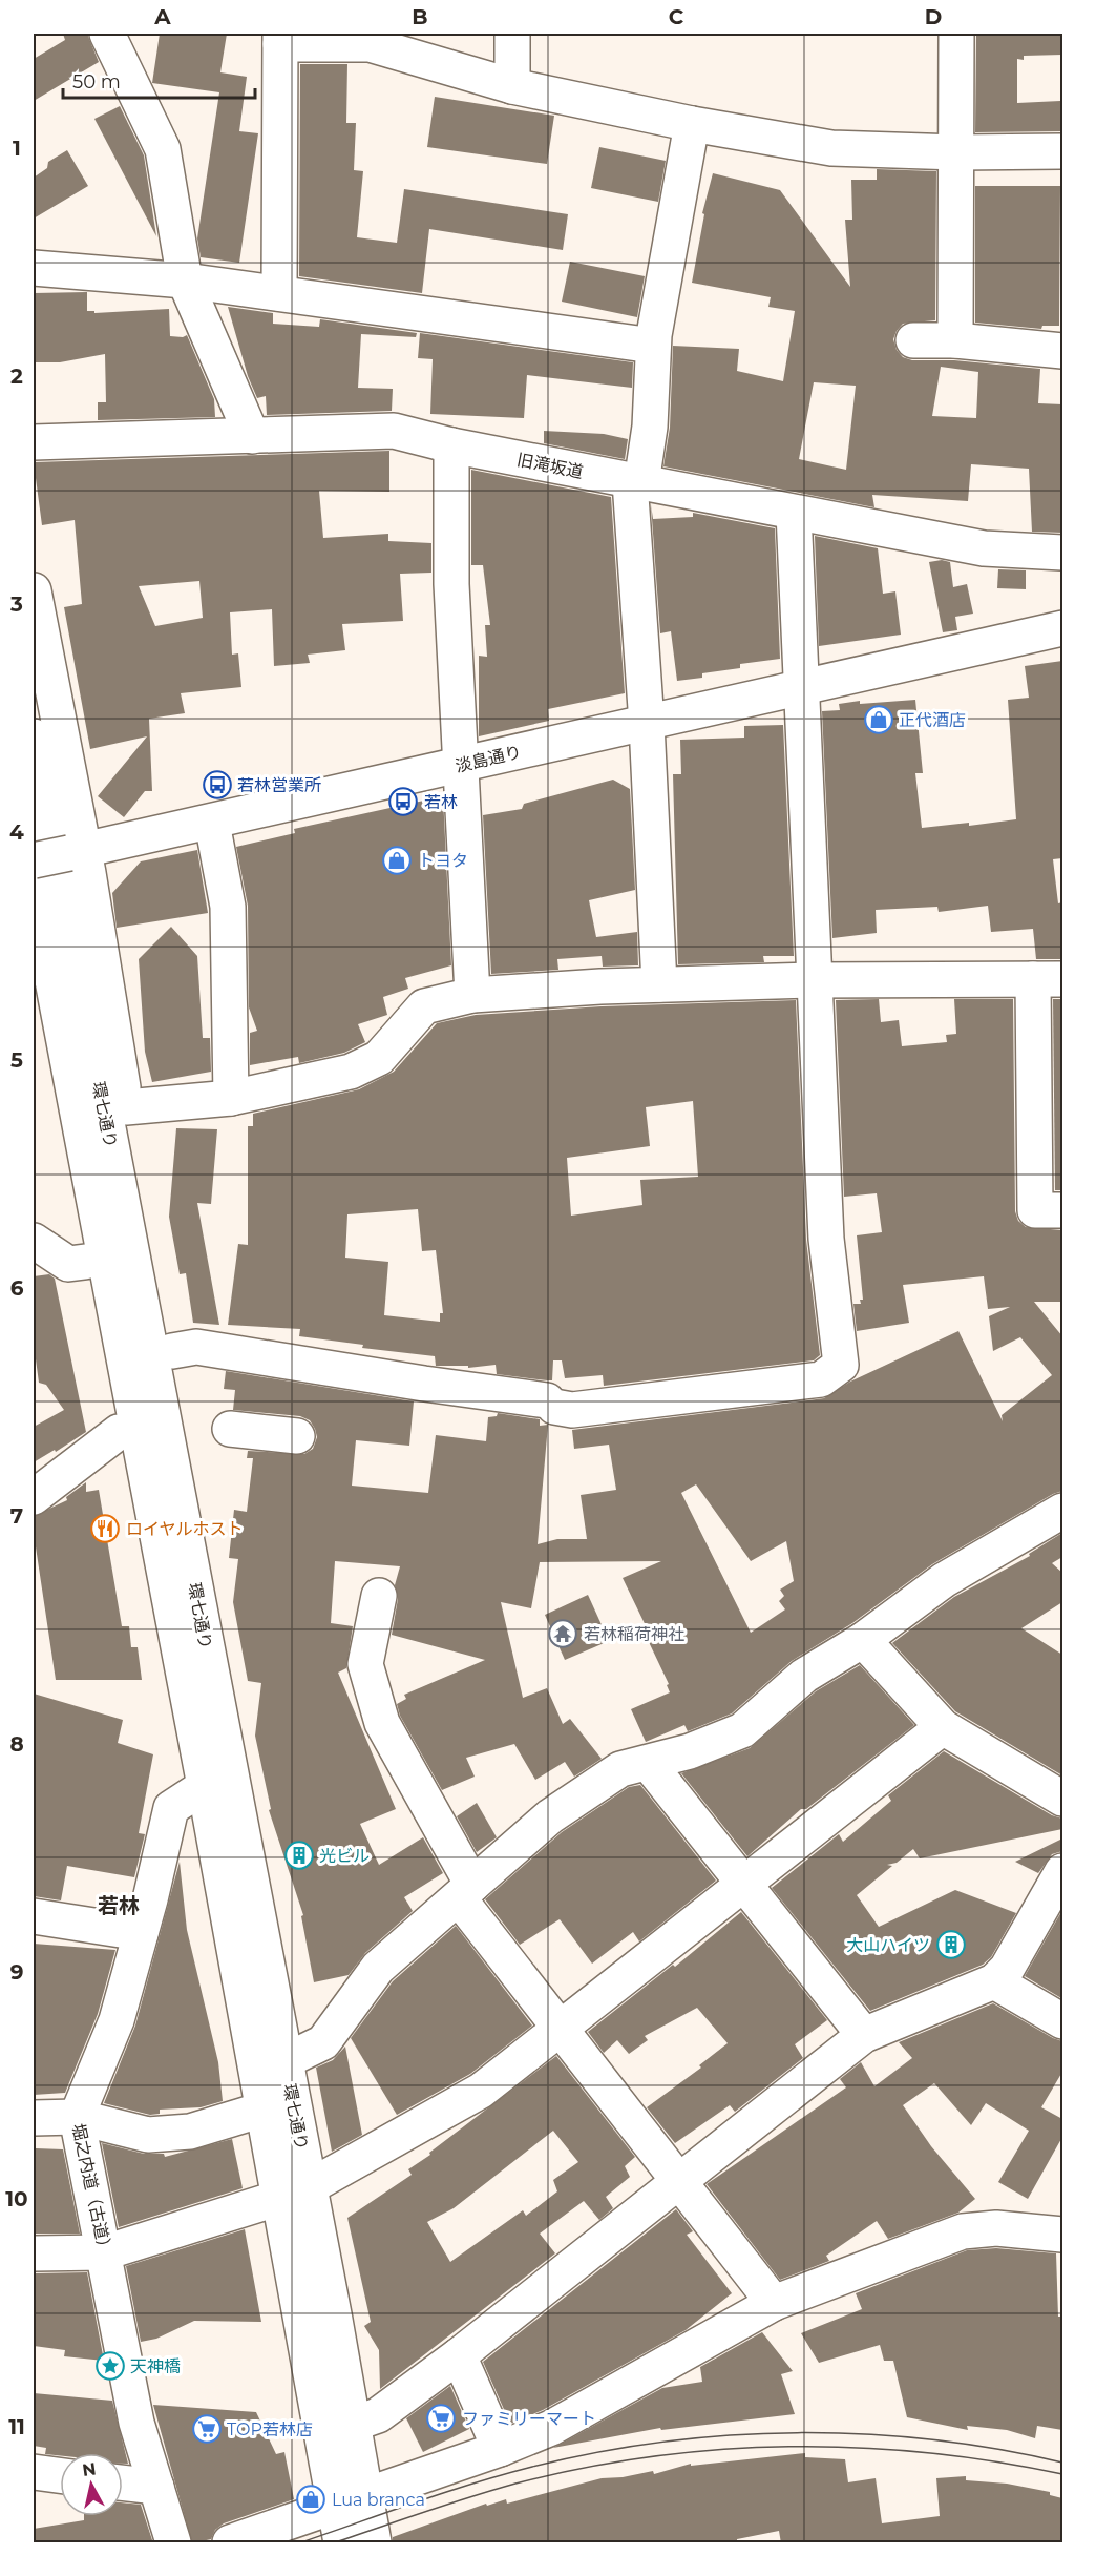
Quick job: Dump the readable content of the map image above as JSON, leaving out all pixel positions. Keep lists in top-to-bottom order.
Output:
{
  "streets": {
    "street": [
      "旧滝坂道",
      "淡島通り",
      "環七通り",
      "堀之内道（古道）"
    ]
  },
  "crossings": [
    ["環七通り", "堀之内道（古道）"]
  ],
  "districts": ["若林"],
  "places": {
    "shop": ["正代酒店", "トヨタ", "Lua branca"],
    "bus stop": ["若林営業所", "若林"],
    "restaurant": ["ロイヤルホスト"],
    "temple": ["若林稲荷神社"],
    "building": ["光ビル", "大山ハイツ"],
    "place": ["天神橋"],
    "supermarket": ["ファミリーマート", "TOP若林店"]
  },
  "scale_bar": "50 m",
  "north": "top",
  "grid": {
    "columns": [
      "A",
      "B",
      "C",
      "D"
    ],
    "rows": [
      "1",
      "2",
      "3",
      "4",
      "5",
      "6",
      "7",
      "8",
      "9",
      "10",
      "11"
    ]
  }
}
